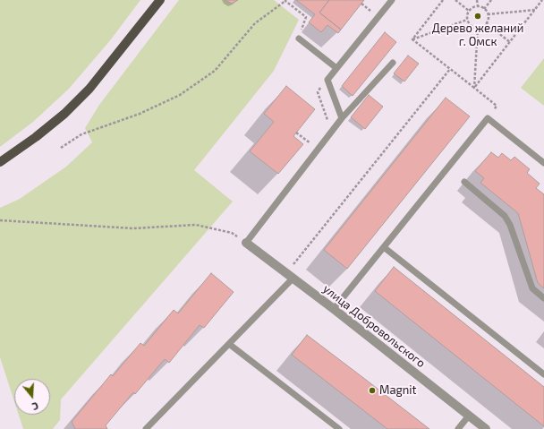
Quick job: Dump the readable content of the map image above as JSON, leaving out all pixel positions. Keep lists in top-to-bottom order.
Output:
{
  "streets": {
    "street": ["улица Добровольского"]
  },
  "places": ["Дерево желаний г. Омск", "Magnit"],
  "north": "bottom"
}
